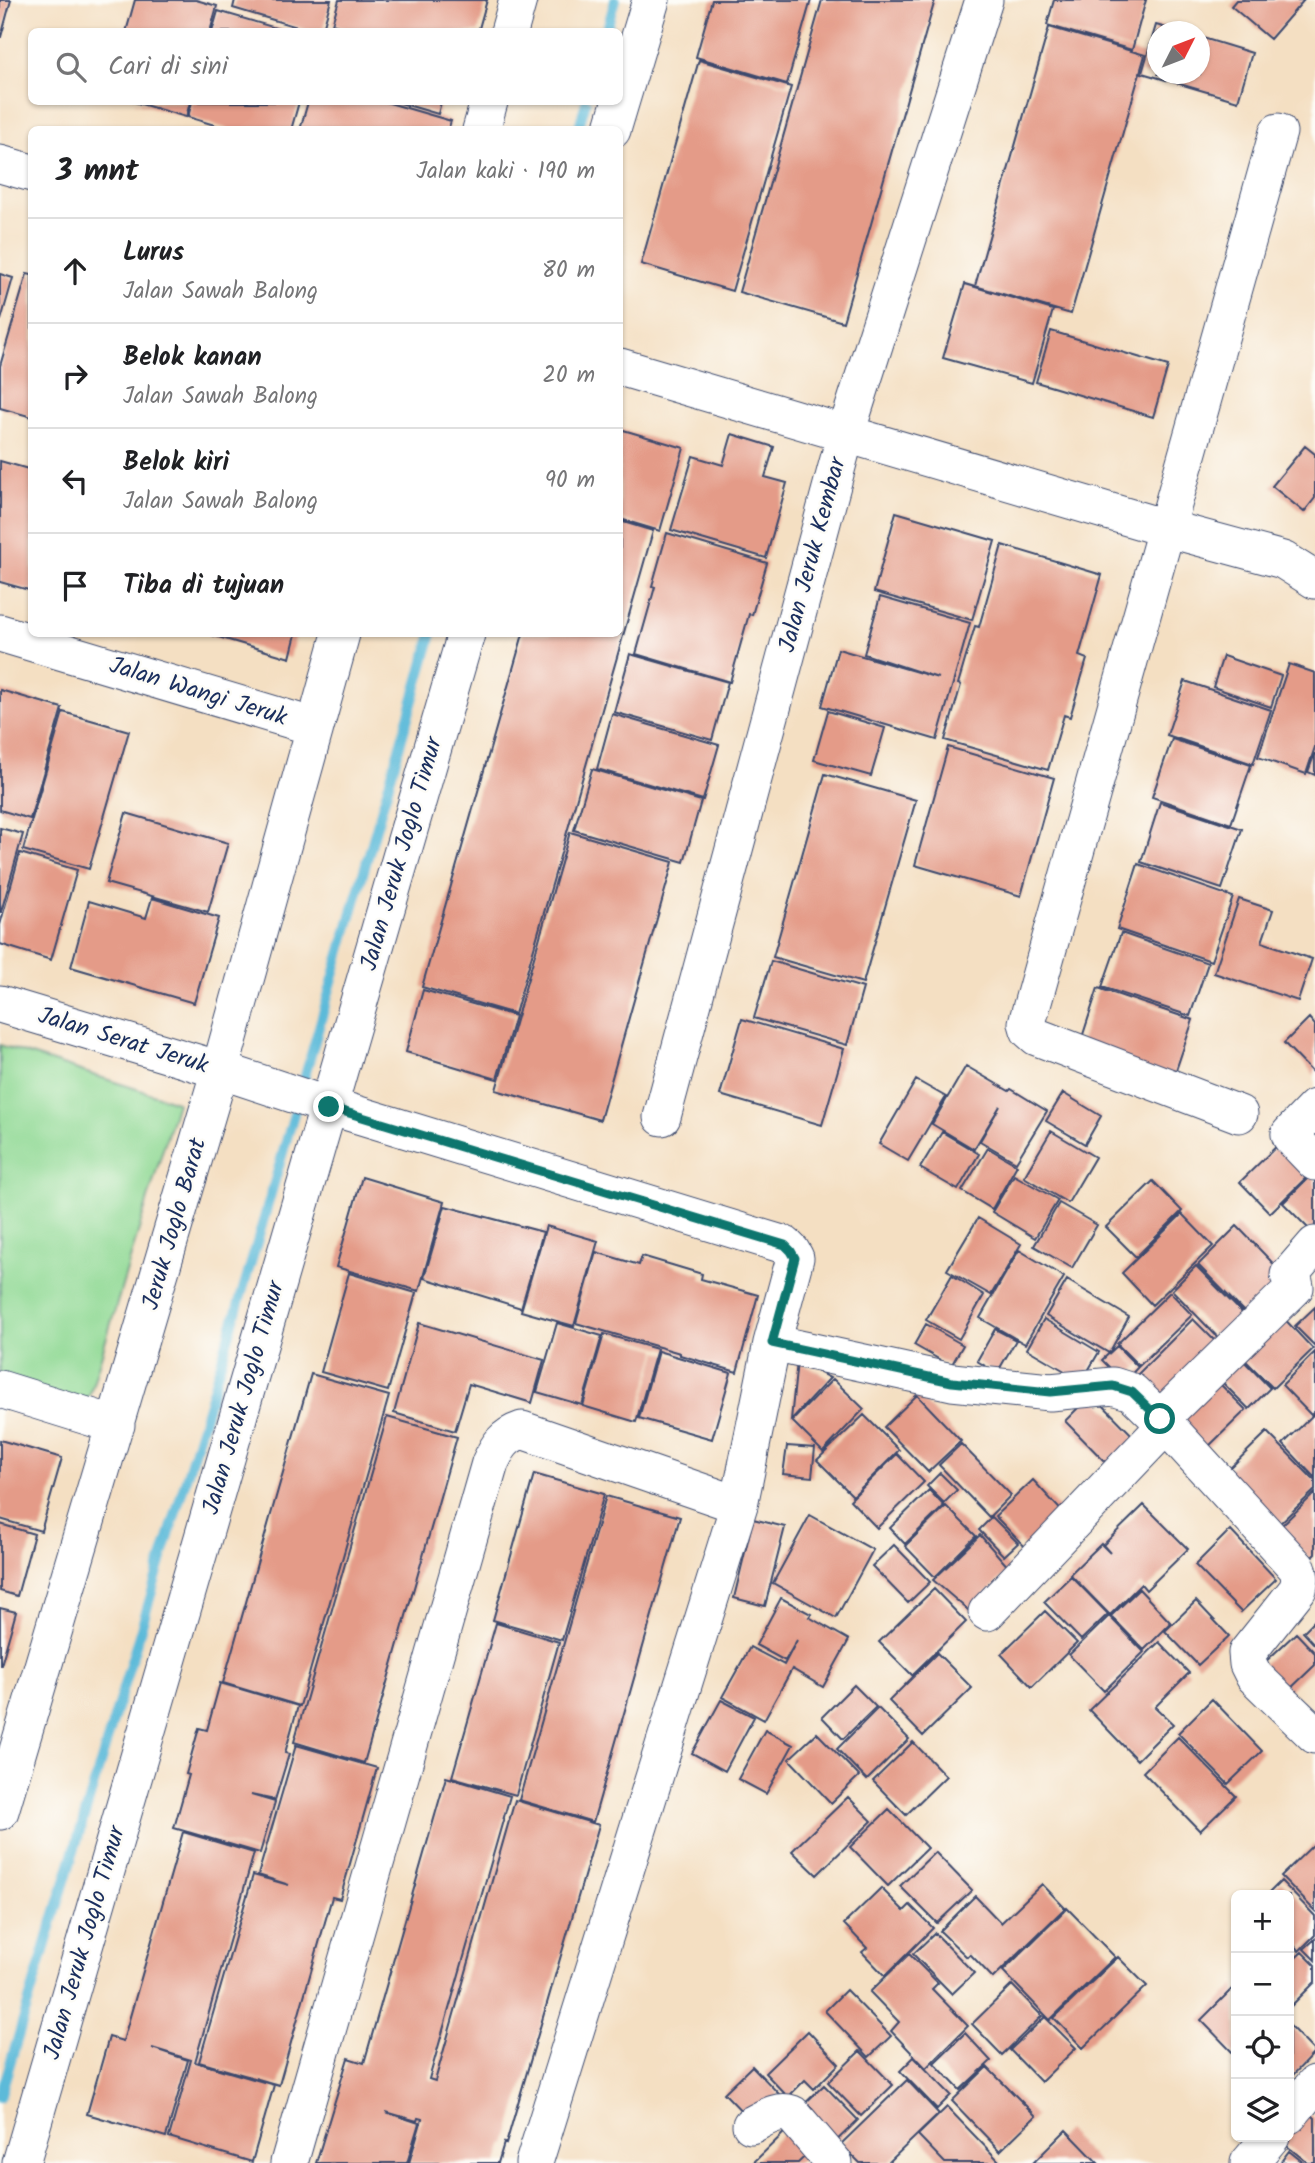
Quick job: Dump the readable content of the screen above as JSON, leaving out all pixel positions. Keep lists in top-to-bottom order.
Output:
{
  "streets": {
    "street": [
      "Jalan Jeruk Kembar",
      "Jalan Wangi Jeruk",
      "Jalan Jeruk Joglo Timur",
      "Jalan Serat Jeruk",
      "Jeruk Joglo Barat"
    ]
  },
  "crossings": [
    ["Jalan Wangi Jeruk", "Jeruk Joglo Barat"],
    ["Jalan Jeruk Joglo Timur", "Jalan Serat Jeruk"],
    ["Jalan Serat Jeruk", "Jeruk Joglo Barat"]
  ],
  "north": "top right",
  "page": {
    "search": "Cari di sini",
    "heading": ["3 mnt", "Jalan kaki · 190 m"],
    "list": [
      ["Lurus", "Jalan Sawah Balong", "80 m"],
      ["Belok kanan", "Jalan Sawah Balong", "20 m"],
      ["Belok kiri", "Jalan Sawah Balong", "90 m"],
      "Tiba di tujuan"
    ],
    "map_buttons": ["+", "−"]
  }
}
